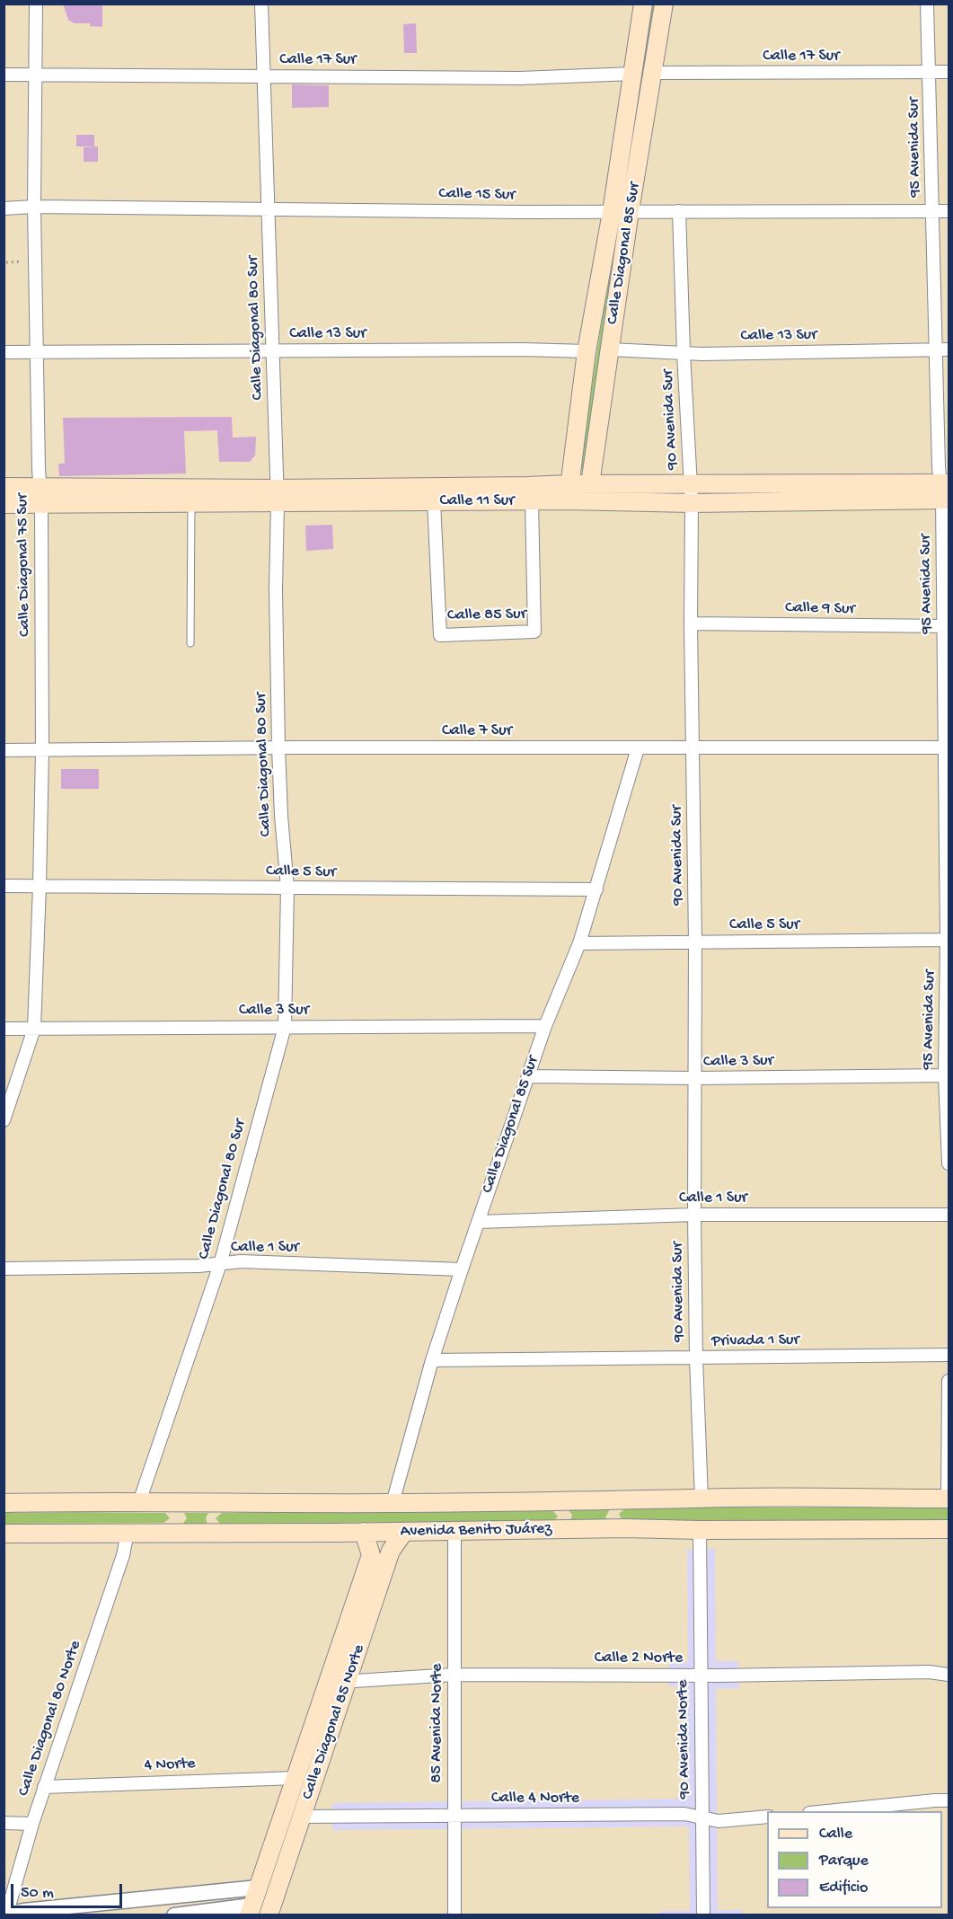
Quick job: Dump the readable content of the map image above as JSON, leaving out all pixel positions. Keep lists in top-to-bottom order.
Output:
{
  "streets": {
    "main road": [
      "Calle Diagonal 85 Sur",
      "Calle 11 Sur",
      "Avenida Benito Juárez",
      "Calle Diagonal 85 Norte"
    ],
    "street": [
      "Calle 17 Sur",
      "95 Avenida Sur",
      "Calle 15 Sur",
      "Calle Diagonal 80 Sur",
      "Calle 13 Sur",
      "90 Avenida Sur",
      "Calle Diagonal 75 Sur",
      "Calle 9 Sur",
      "Calle 85 Sur",
      "Calle 7 Sur",
      "Calle 5 Sur",
      "Calle 3 Sur",
      "Calle 1 Sur",
      "Privada 1 Sur",
      "Calle 2 Norte",
      "Calle Diagonal 80 Norte",
      "85 Avenida Norte",
      "90 Avenida Norte",
      "4 Norte",
      "Calle 4 Norte"
    ]
  },
  "crossings": [
    ["Calle 17 Sur", "95 Avenida Sur"],
    ["Calle 17 Sur", "Calle Diagonal 85 Sur"],
    ["Calle 17 Sur", "Calle Diagonal 80 Sur"],
    ["Calle 17 Sur", "Calle Diagonal 75 Sur"],
    ["95 Avenida Sur", "Calle 15 Sur"],
    ["95 Avenida Sur", "Calle 13 Sur"],
    ["95 Avenida Sur", "Calle 11 Sur"],
    ["95 Avenida Sur", "Calle 9 Sur"],
    ["95 Avenida Sur", "Calle 7 Sur"],
    ["95 Avenida Sur", "Calle 5 Sur"],
    ["95 Avenida Sur", "Calle 3 Sur"],
    ["Calle 15 Sur", "Calle Diagonal 85 Sur"],
    ["Calle 15 Sur", "Calle Diagonal 80 Sur"],
    ["Calle 15 Sur", "90 Avenida Sur"],
    ["Calle 15 Sur", "Calle Diagonal 75 Sur"],
    ["Calle Diagonal 85 Sur", "Calle 13 Sur"],
    ["Calle Diagonal 85 Sur", "Calle 11 Sur"],
    ["Calle Diagonal 85 Sur", "Calle 7 Sur"],
    ["Calle Diagonal 85 Sur", "Calle 5 Sur"],
    ["Calle Diagonal 85 Sur", "Calle 3 Sur"],
    ["Calle Diagonal 85 Sur", "Calle 1 Sur"],
    ["Calle Diagonal 85 Sur", "Privada 1 Sur"],
    ["Calle Diagonal 85 Sur", "Avenida Benito Juárez"],
    ["Calle Diagonal 80 Sur", "Calle 13 Sur"],
    ["Calle Diagonal 80 Sur", "Calle 11 Sur"],
    ["Calle Diagonal 80 Sur", "Calle 7 Sur"],
    ["Calle Diagonal 80 Sur", "Calle 5 Sur"],
    ["Calle Diagonal 80 Sur", "Calle 3 Sur"],
    ["Calle Diagonal 80 Sur", "Calle 1 Sur"],
    ["Calle Diagonal 80 Sur", "Avenida Benito Juárez"],
    ["Calle 13 Sur", "90 Avenida Sur"],
    ["Calle 13 Sur", "Calle Diagonal 75 Sur"],
    ["90 Avenida Sur", "Calle 11 Sur"],
    ["90 Avenida Sur", "Calle 9 Sur"],
    ["90 Avenida Sur", "Calle 7 Sur"],
    ["90 Avenida Sur", "Calle 5 Sur"],
    ["90 Avenida Sur", "Calle 3 Sur"],
    ["90 Avenida Sur", "Calle 1 Sur"],
    ["90 Avenida Sur", "Privada 1 Sur"],
    ["90 Avenida Sur", "Avenida Benito Juárez"],
    ["Calle 11 Sur", "Calle Diagonal 75 Sur"],
    ["Calle 11 Sur", "Calle 85 Sur"],
    ["Calle Diagonal 75 Sur", "Calle 7 Sur"],
    ["Calle Diagonal 75 Sur", "Calle 5 Sur"],
    ["Calle Diagonal 75 Sur", "Calle 3 Sur"],
    ["Avenida Benito Juárez", "Calle Diagonal 80 Norte"],
    ["Avenida Benito Juárez", "Calle Diagonal 85 Norte"],
    ["Avenida Benito Juárez", "85 Avenida Norte"],
    ["Avenida Benito Juárez", "90 Avenida Norte"],
    ["Calle 2 Norte", "Calle Diagonal 85 Norte"],
    ["Calle 2 Norte", "85 Avenida Norte"],
    ["Calle 2 Norte", "90 Avenida Norte"],
    ["Calle Diagonal 80 Norte", "4 Norte"],
    ["Calle Diagonal 85 Norte", "4 Norte"],
    ["Calle Diagonal 85 Norte", "Calle 4 Norte"],
    ["85 Avenida Norte", "Calle 4 Norte"],
    ["90 Avenida Norte", "Calle 4 Norte"]
  ],
  "legend": ["Calle", "Parque", "Edificio"],
  "scale_bar": "50 m"
}
